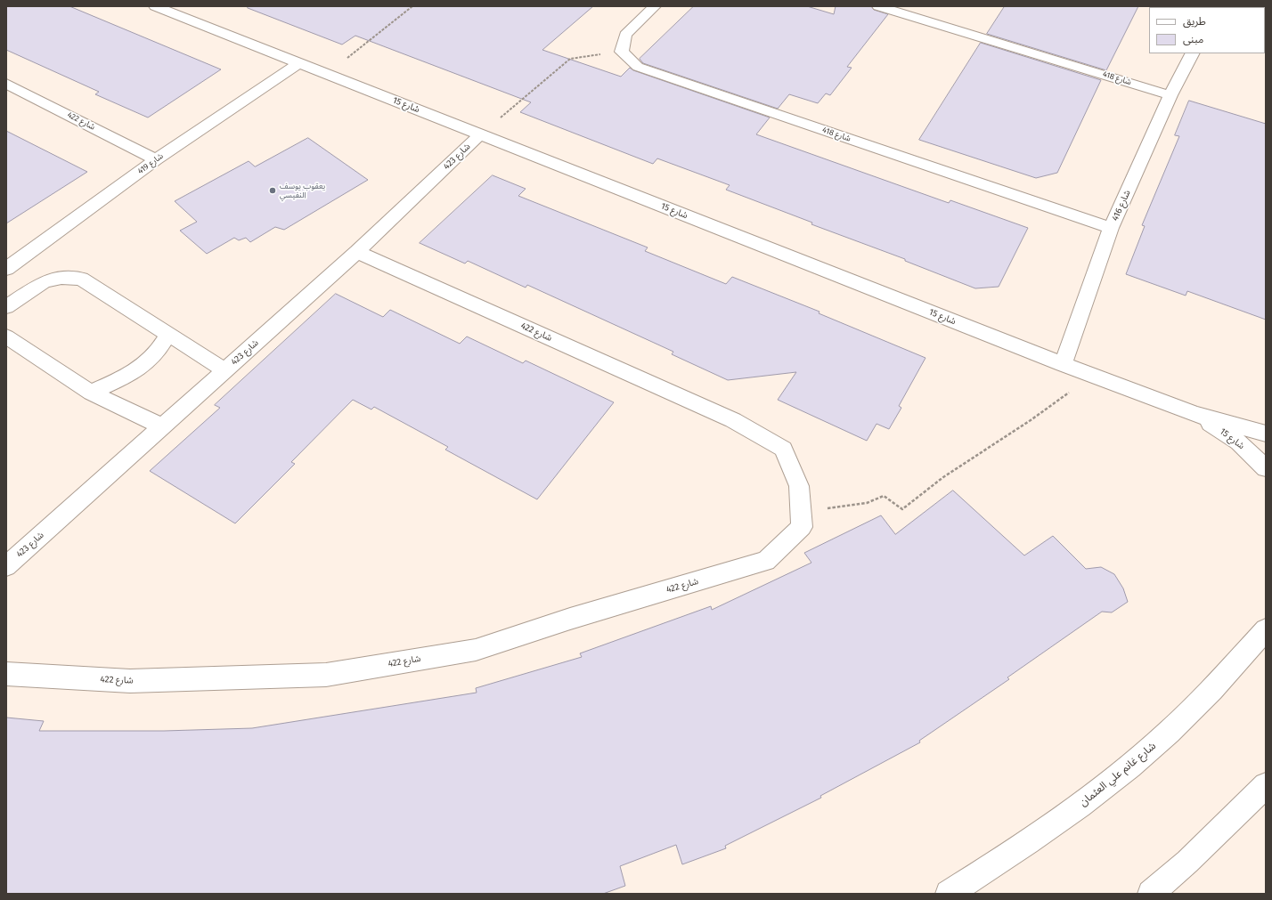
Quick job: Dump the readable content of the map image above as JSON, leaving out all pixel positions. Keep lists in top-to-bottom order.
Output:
{
  "streets": {
    "street": [
      "شارع 418",
      "شارع 15",
      "شارع 422",
      "شارع 423",
      "شارع 419",
      "شارع 416",
      "شارع غانم علي العثمان"
    ]
  },
  "crossings": [
    ["شارع 418", "شارع 416"],
    ["شارع 15", "شارع 423"],
    ["شارع 15", "شارع 419"],
    ["شارع 15", "شارع 416"],
    ["شارع 422", "شارع 423"],
    ["شارع 422", "شارع 419"]
  ],
  "places": ["يعقوب يوسف النفيسي"],
  "legend": ["طريق", "مبنى"]
}
